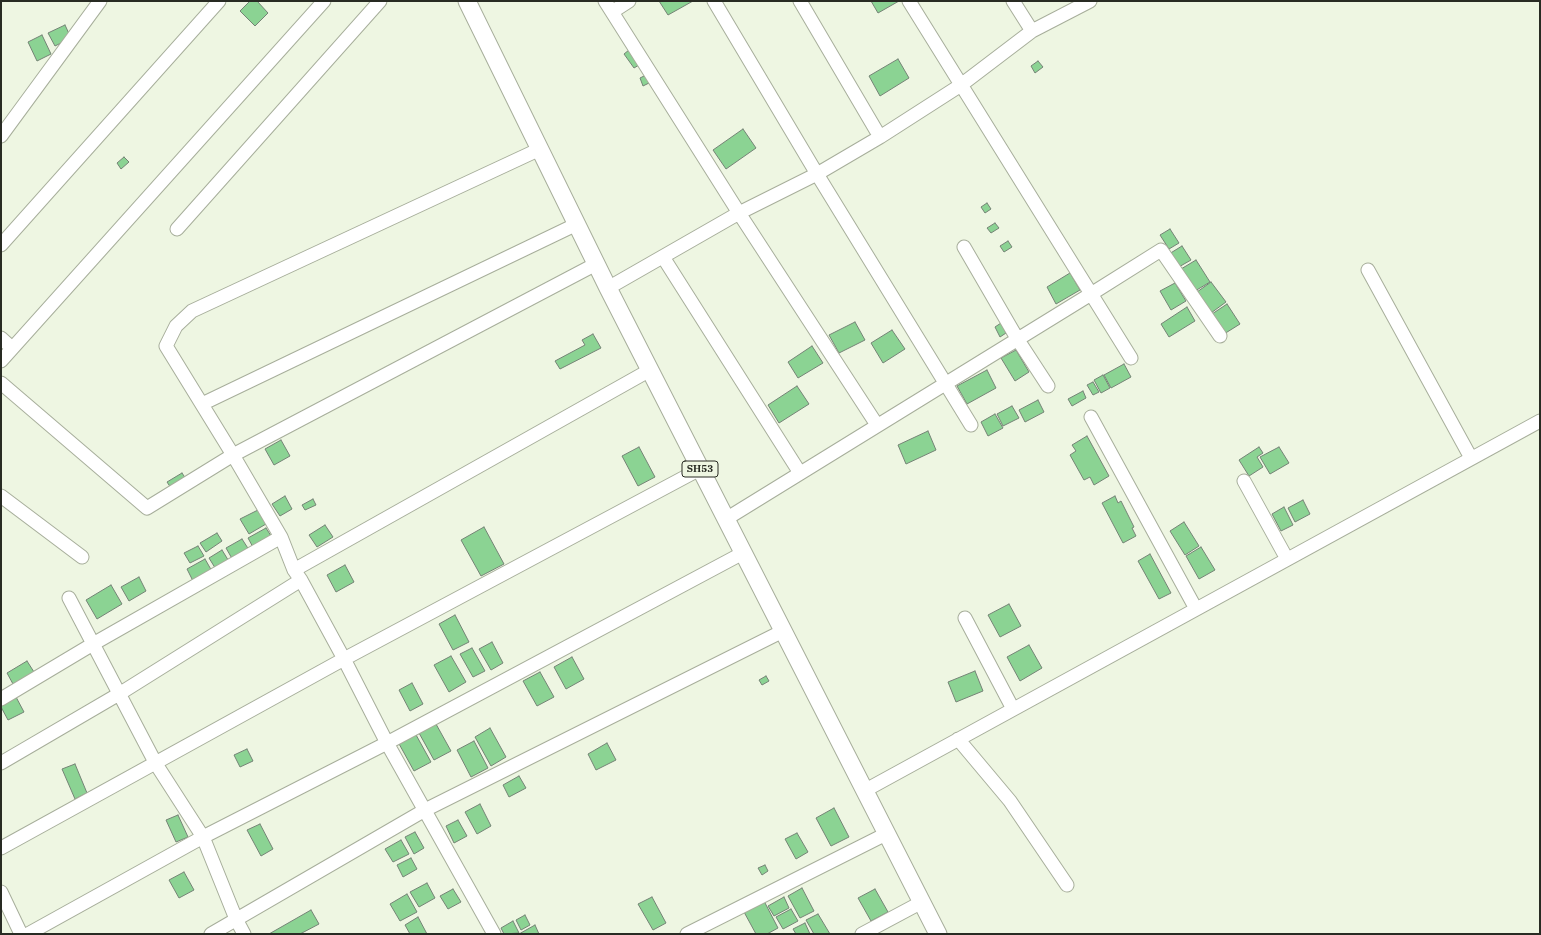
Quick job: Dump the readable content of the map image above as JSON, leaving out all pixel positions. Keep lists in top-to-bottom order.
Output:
{
  "streets": {
    "main road": ["SH53"]
  }
}
